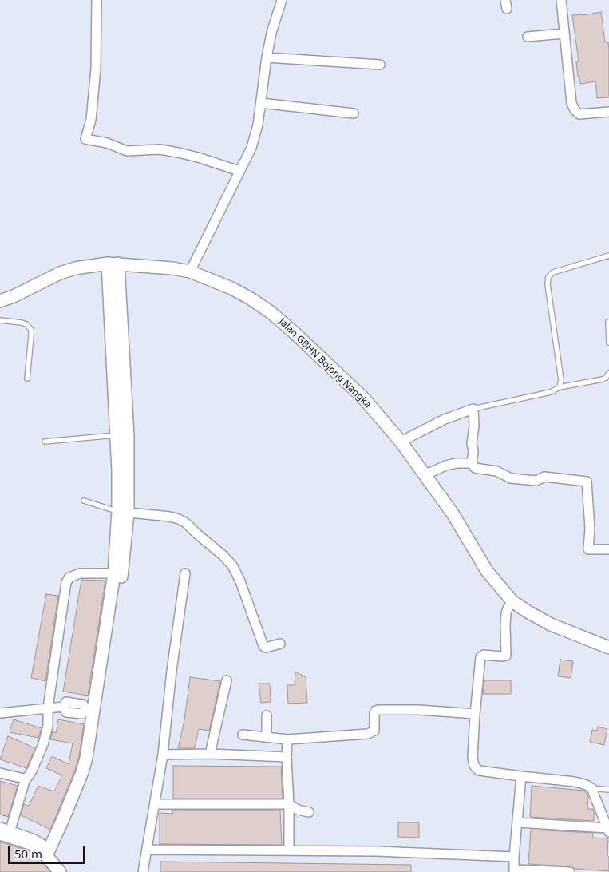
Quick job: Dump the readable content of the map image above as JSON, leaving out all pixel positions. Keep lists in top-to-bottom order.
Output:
{
  "streets": {
    "street": ["Jalan GBHN Bojong Nangka"]
  },
  "scale_bar": "50 m"
}
